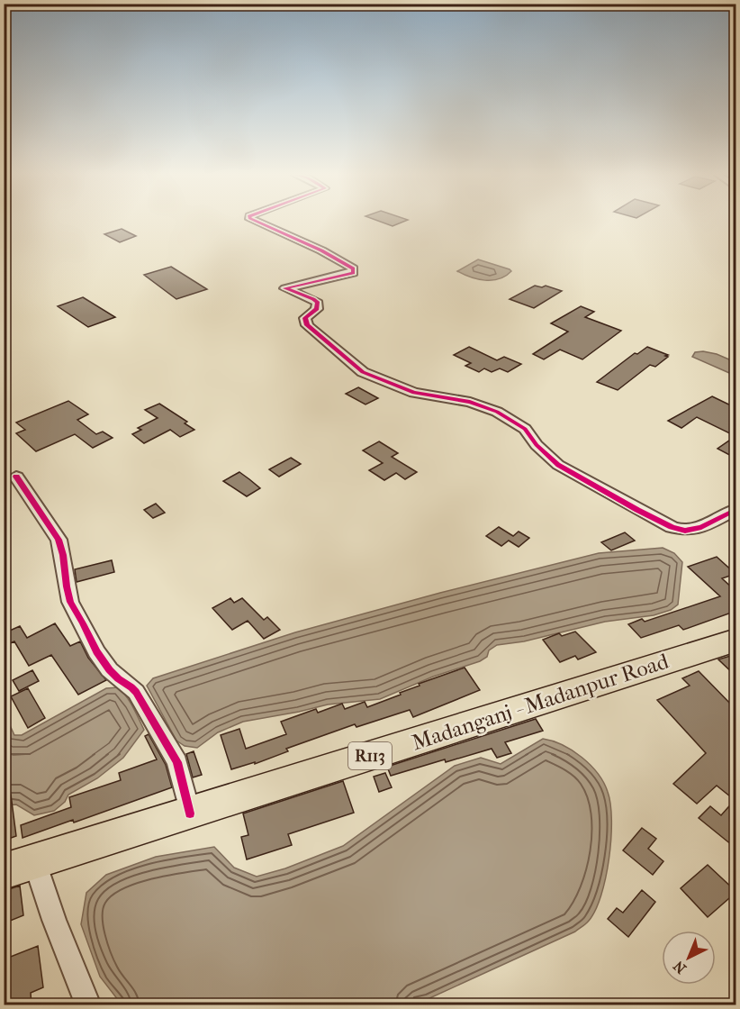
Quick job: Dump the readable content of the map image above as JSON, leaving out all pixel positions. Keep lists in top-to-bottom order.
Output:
{
  "streets": {
    "main road": ["Madanganj - Madanpur Road", "R113"]
  },
  "north": "bottom left"
}
